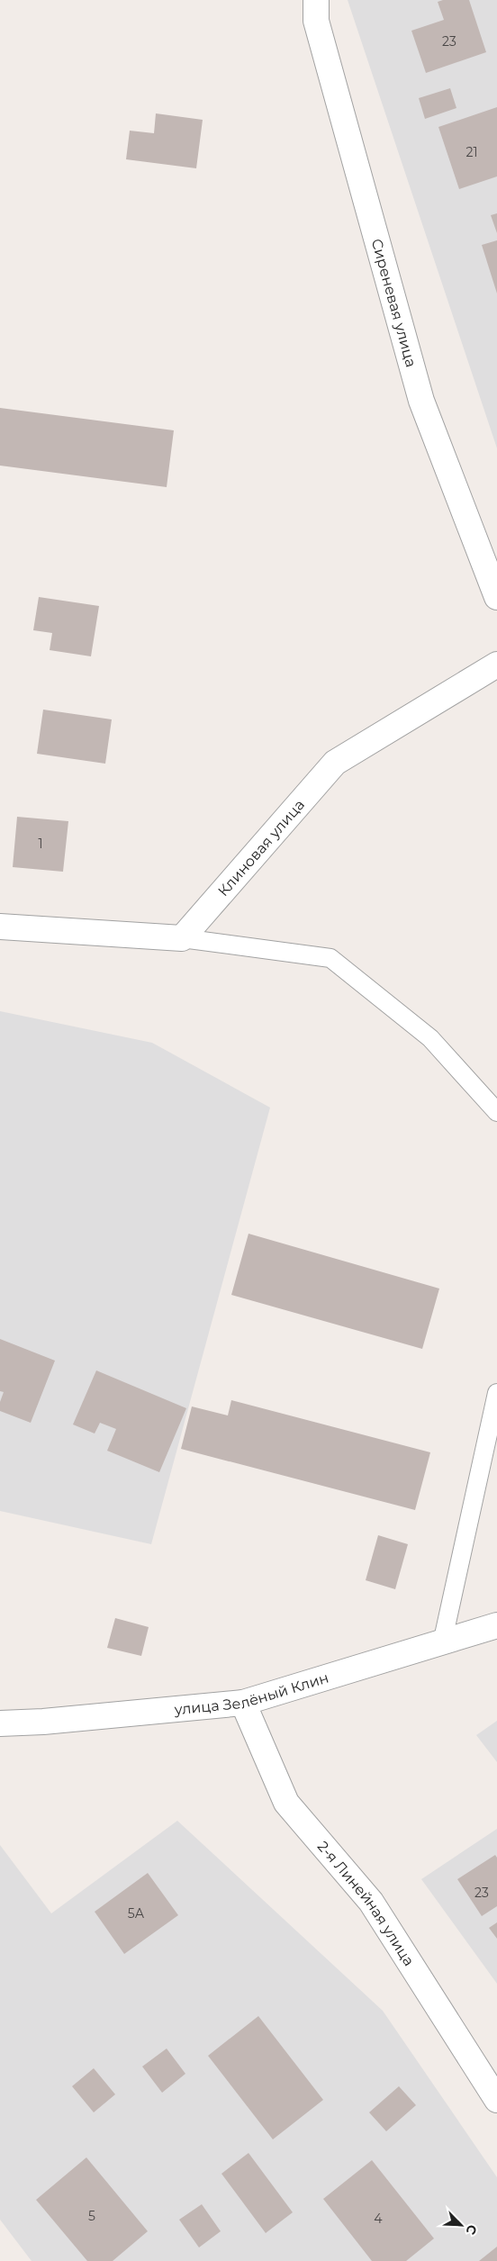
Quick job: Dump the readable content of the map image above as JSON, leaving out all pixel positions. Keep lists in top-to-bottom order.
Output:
{
  "streets": {
    "street": [
      "Сиреневая улица",
      "Клиновая улица",
      "улица Зелёный Клин",
      "2-я Линейная улица"
    ]
  },
  "crossings": [
    ["улица Зелёный Клин", "2-я Линейная улица"]
  ],
  "house_numbers": [
    "23",
    "21",
    "1",
    "23",
    "5А",
    "5",
    "4"
  ],
  "north": "bottom right"
}
